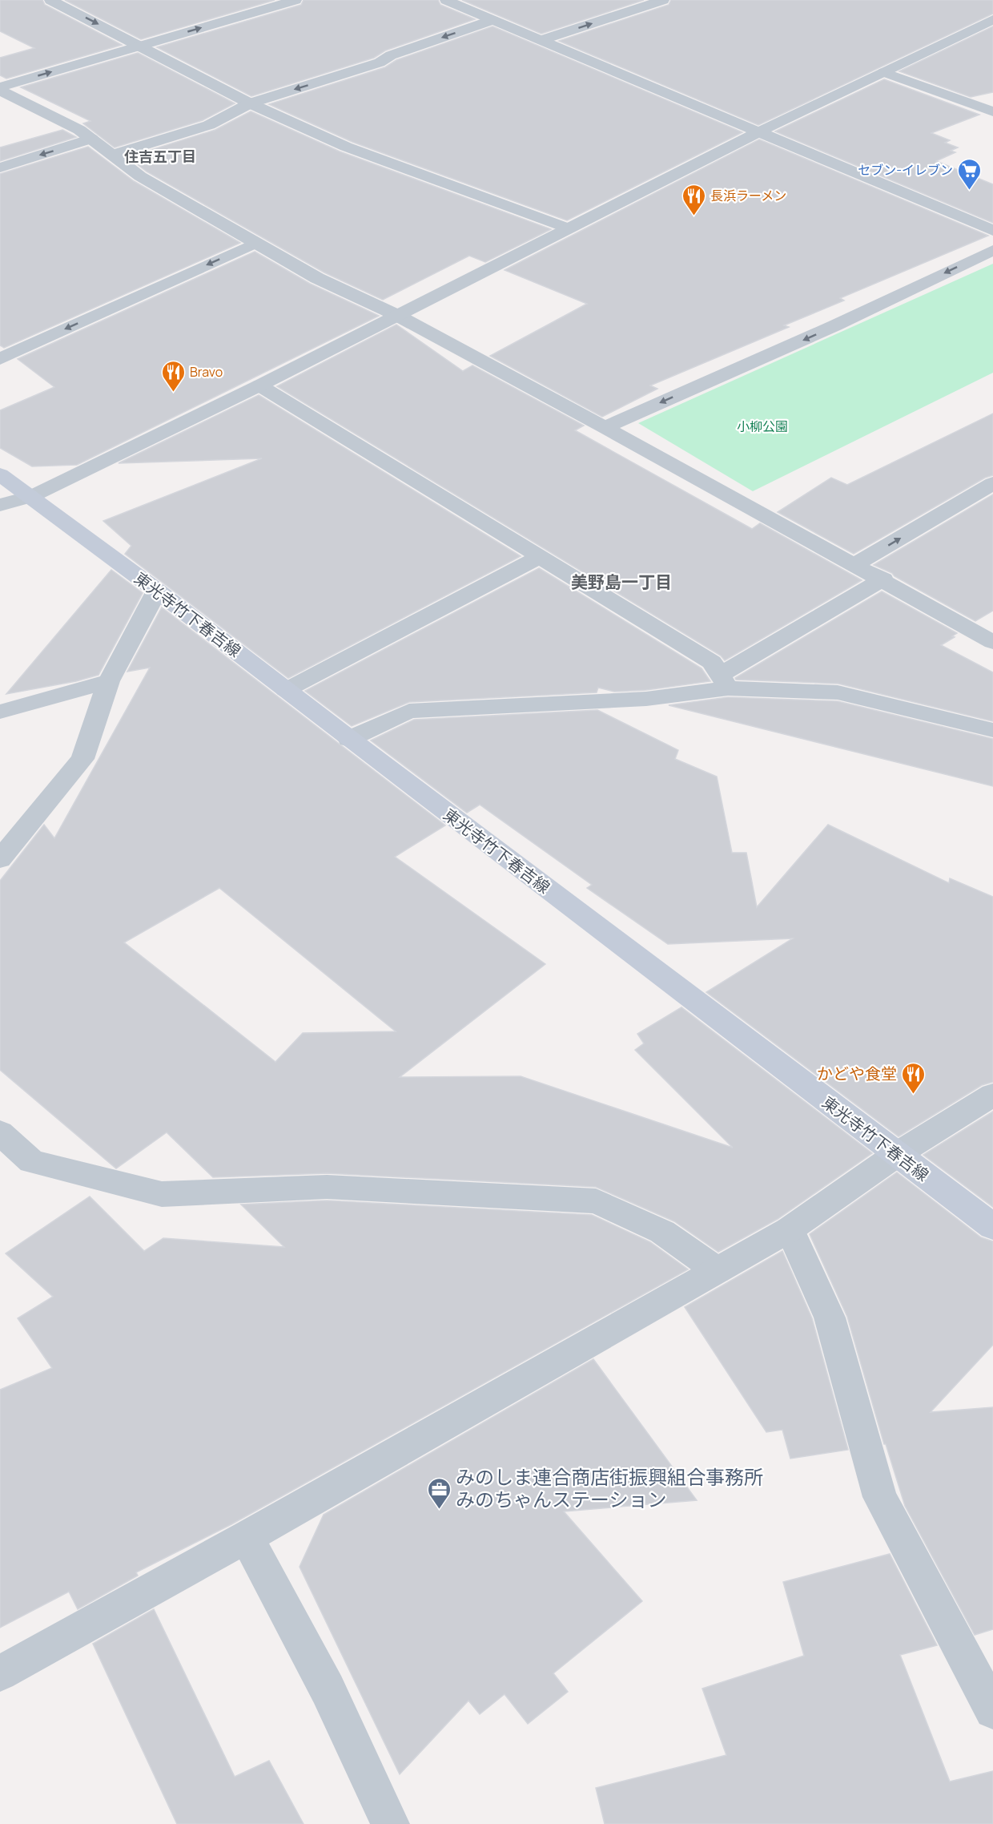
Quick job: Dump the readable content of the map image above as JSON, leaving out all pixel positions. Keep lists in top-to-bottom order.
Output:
{
  "streets": {
    "main road": ["東光寺竹下春吉線"]
  },
  "districts": ["住吉五丁目", "美野島一丁目"],
  "parks": ["小柳公園"],
  "places": {
    "supermarket": ["セブン-イレブン"],
    "restaurant": ["長浜ラーメン", "Bravo", "かどや食堂"],
    "office": ["みのしま連合商店街振興組合事務所 みのちゃんステーション"]
  }
}
